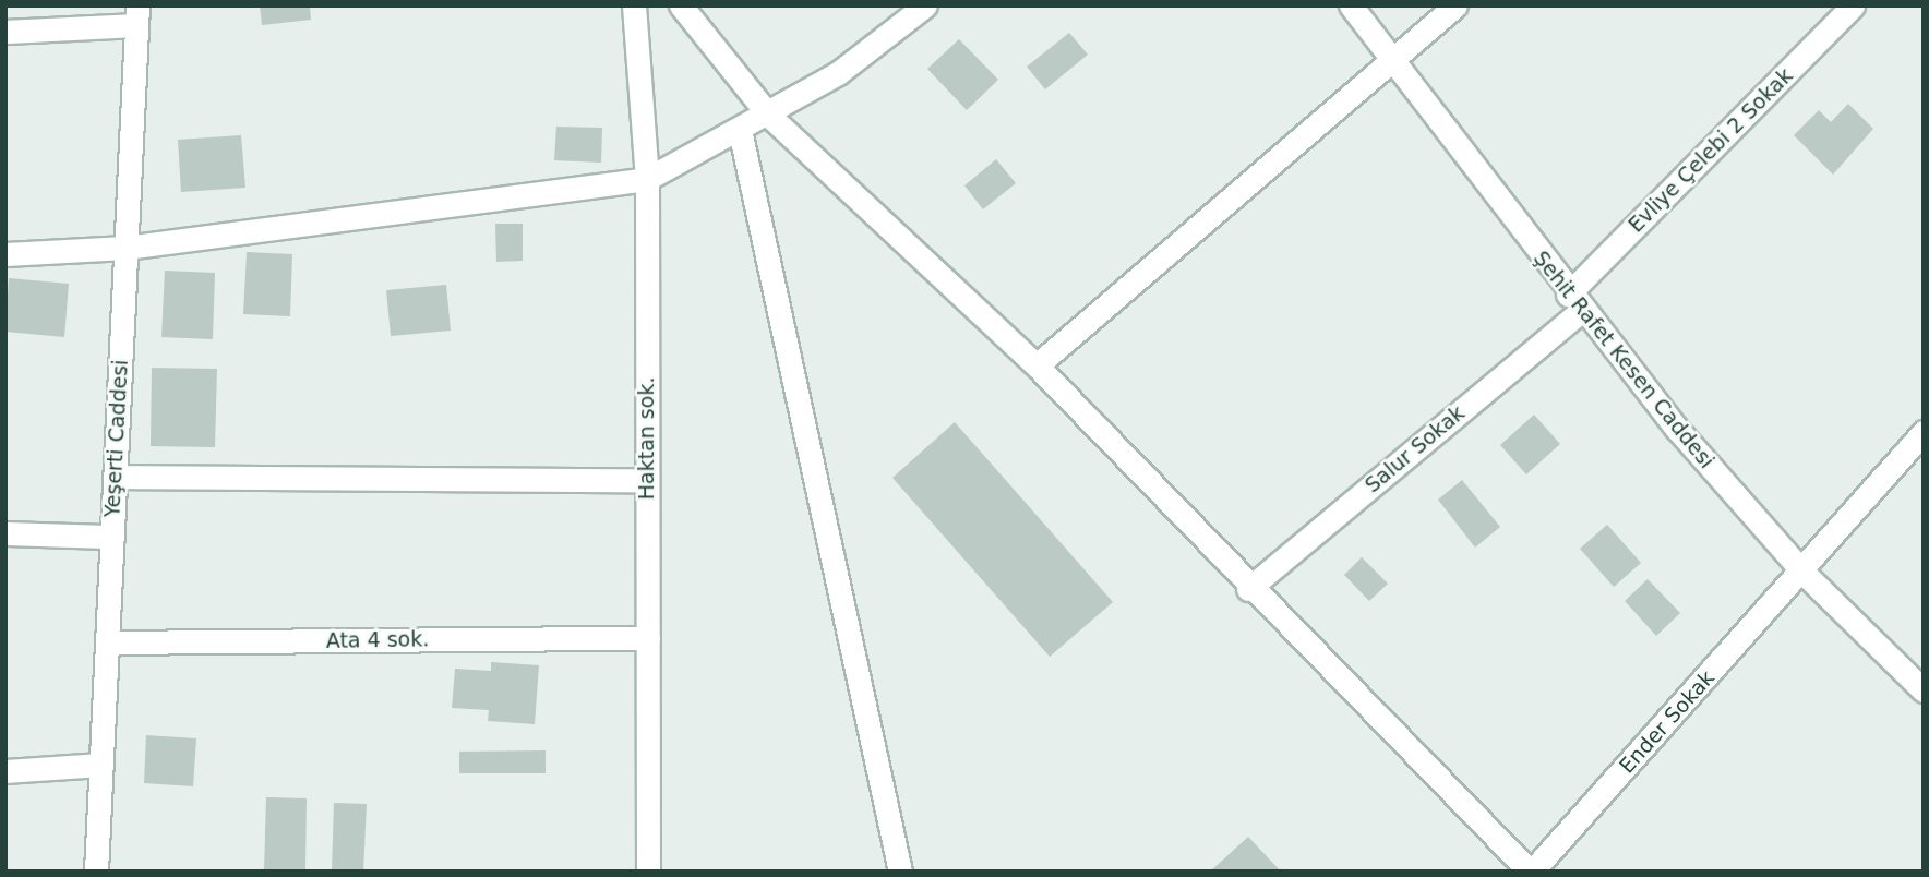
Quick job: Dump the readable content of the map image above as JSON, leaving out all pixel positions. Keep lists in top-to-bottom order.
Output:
{
  "streets": {
    "street": [
      "Evliye Çelebi 2 Sokak",
      "Şehit Rafet Kesen Caddesi",
      "Yeşerti Caddesi",
      "Haktan sok.",
      "Salur Sokak",
      "Ata 4 sok.",
      "Ender Sokak"
    ]
  },
  "crossings": [
    ["Evliye Çelebi 2 Sokak", "Şehit Rafet Kesen Caddesi"],
    ["Evliye Çelebi 2 Sokak", "Salur Sokak"],
    ["Şehit Rafet Kesen Caddesi", "Salur Sokak"],
    ["Şehit Rafet Kesen Caddesi", "Ender Sokak"],
    ["Yeşerti Caddesi", "Ata 4 sok."],
    ["Haktan sok.", "Ata 4 sok."]
  ]
}
